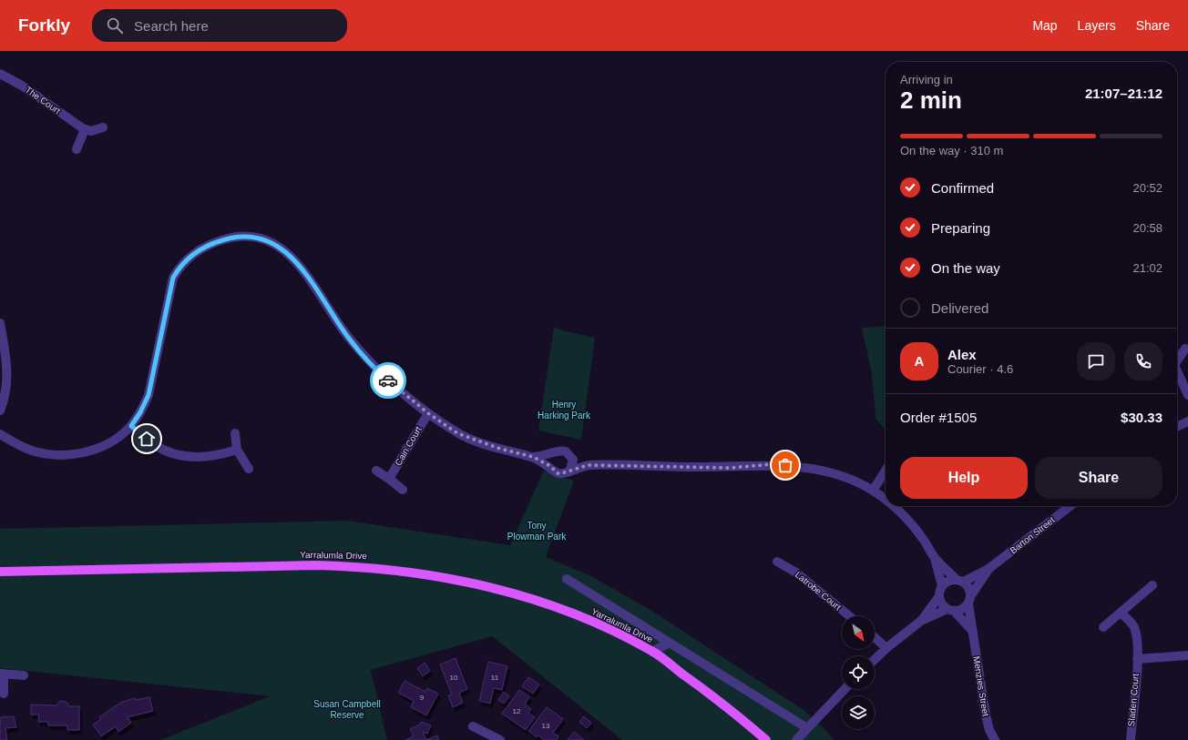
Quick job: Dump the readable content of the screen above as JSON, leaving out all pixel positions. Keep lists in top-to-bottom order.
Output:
{
  "streets": {
    "main road": ["Yarralumla Drive"],
    "street": [
      "The Court",
      "Cain Court",
      "Barton Street",
      "Latrobe Court",
      "Menzies Street",
      "Sladen Court"
    ]
  },
  "crossings": [
    ["Barton Street", "Menzies Street"]
  ],
  "parks": ["Henry Harking Park", "Tony Plowman Park", "Susan Campbell Reserve"],
  "house_numbers": [
    "10",
    "11",
    "9",
    "12",
    "13"
  ],
  "north": "bottom right",
  "page": {
    "header": "Forkly",
    "search": "Search here",
    "nav": ["Map", "Layers", "Share"],
    "heading": ["2 min", "Arriving in", "21:07–21:12"],
    "panel": [
      "Alex",
      "Courier · 4.6",
      "Order #1505",
      "$30.33"
    ],
    "bar": "On the way · 310 m",
    "list": [
      ["Confirmed", "20:52"],
      ["Preparing", "20:58"],
      ["On the way", "21:02"],
      "Delivered"
    ],
    "round": "A",
    "buttons": ["Help", "Share"]
  }
}
